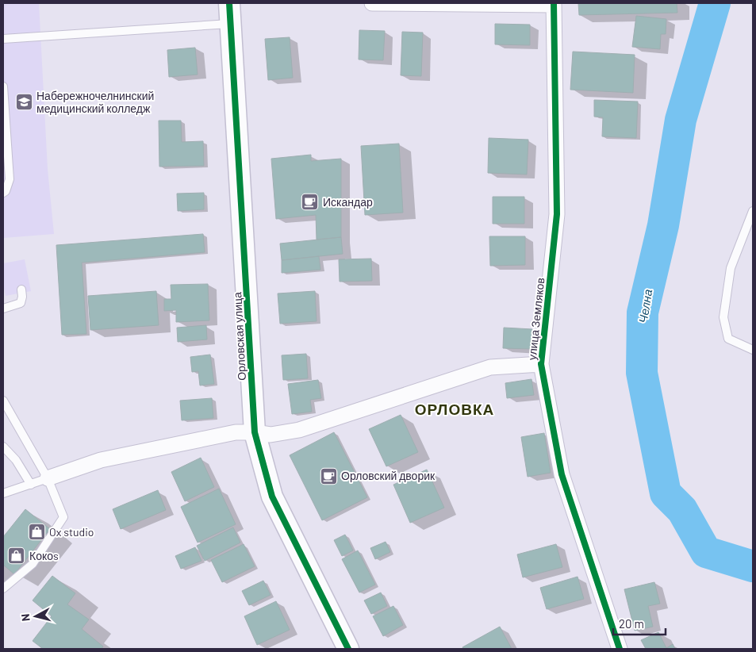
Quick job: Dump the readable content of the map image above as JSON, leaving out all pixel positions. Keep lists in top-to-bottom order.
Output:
{
  "streets": {
    "street": ["улица Земляков", "Орловская улица"]
  },
  "districts": ["ОРЛОВКА"],
  "water": ["Челна"],
  "places": {
    "school or university": ["Набережночелнинский медицинский колледж"],
    "cafe": ["Искандар", "Орловский дворик"],
    "shop": ["Ox studio", "Кокоs"]
  },
  "scale_bar": "20 m",
  "north": "left"
}
